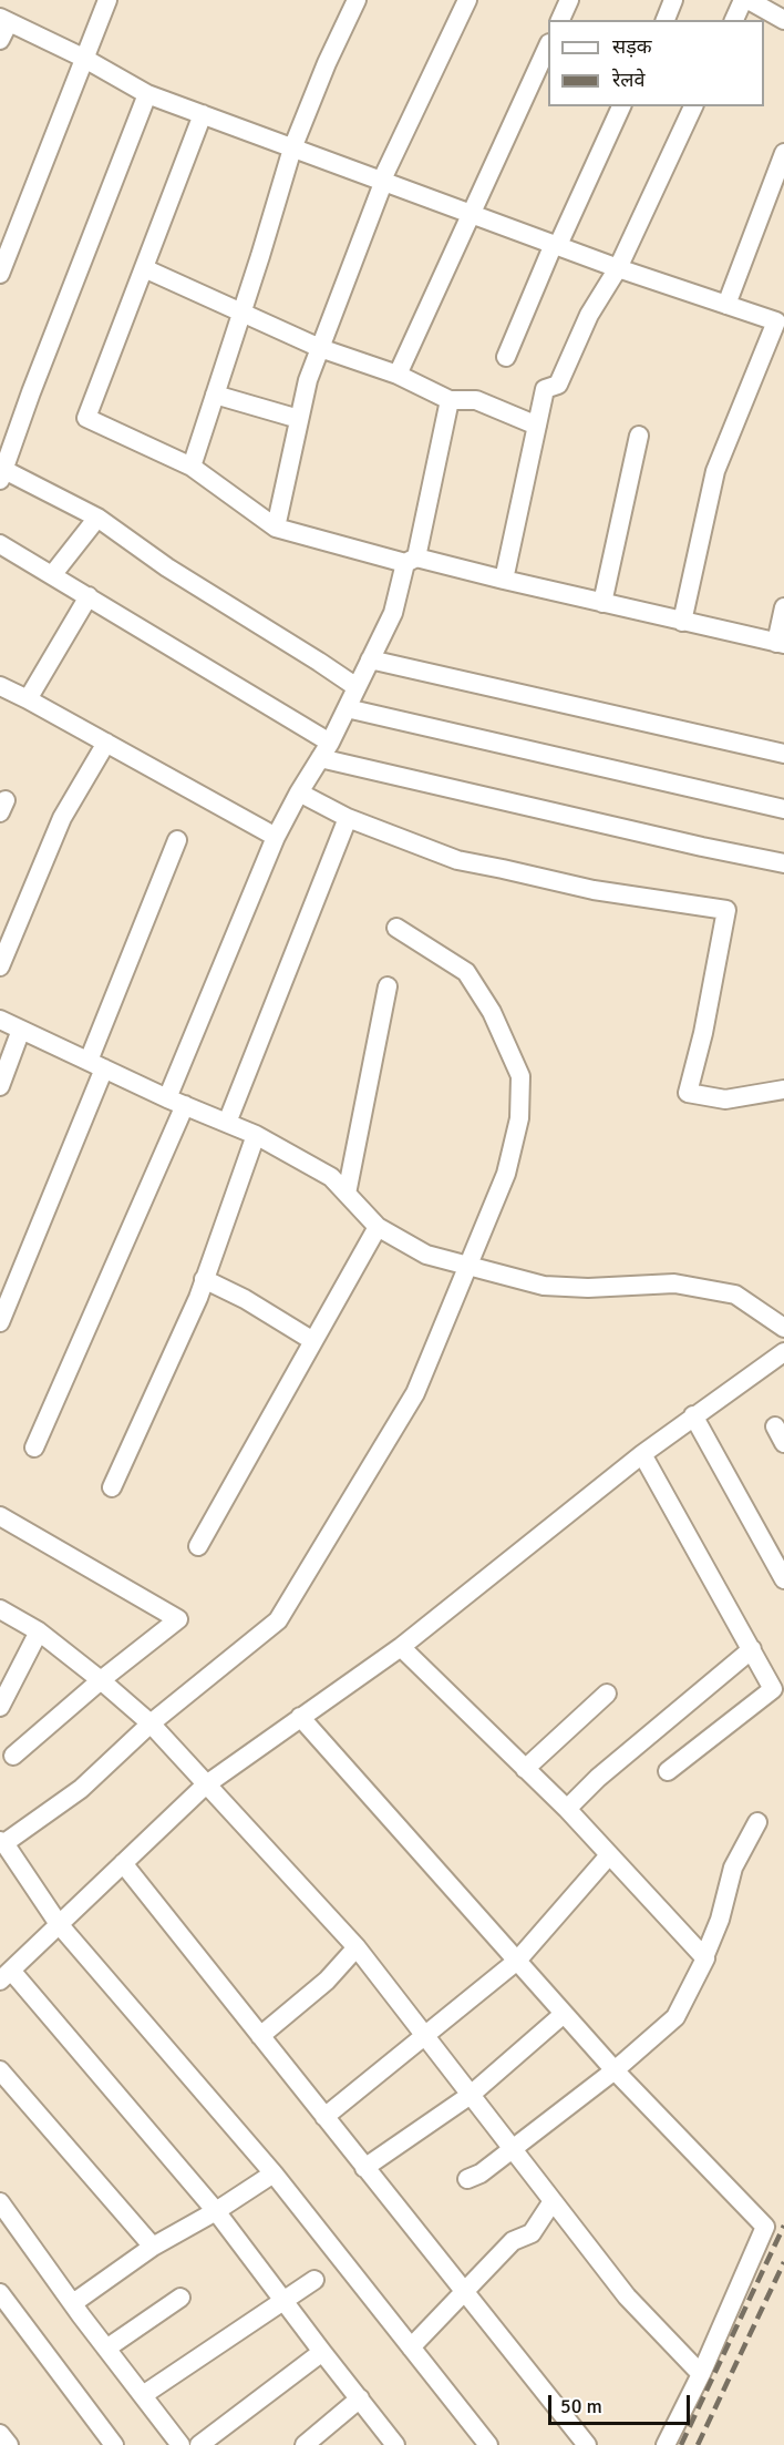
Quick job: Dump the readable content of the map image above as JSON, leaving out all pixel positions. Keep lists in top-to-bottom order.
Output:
{
  "legend": ["सड़क", "रेलवे"],
  "scale_bar": "50 m"
}
